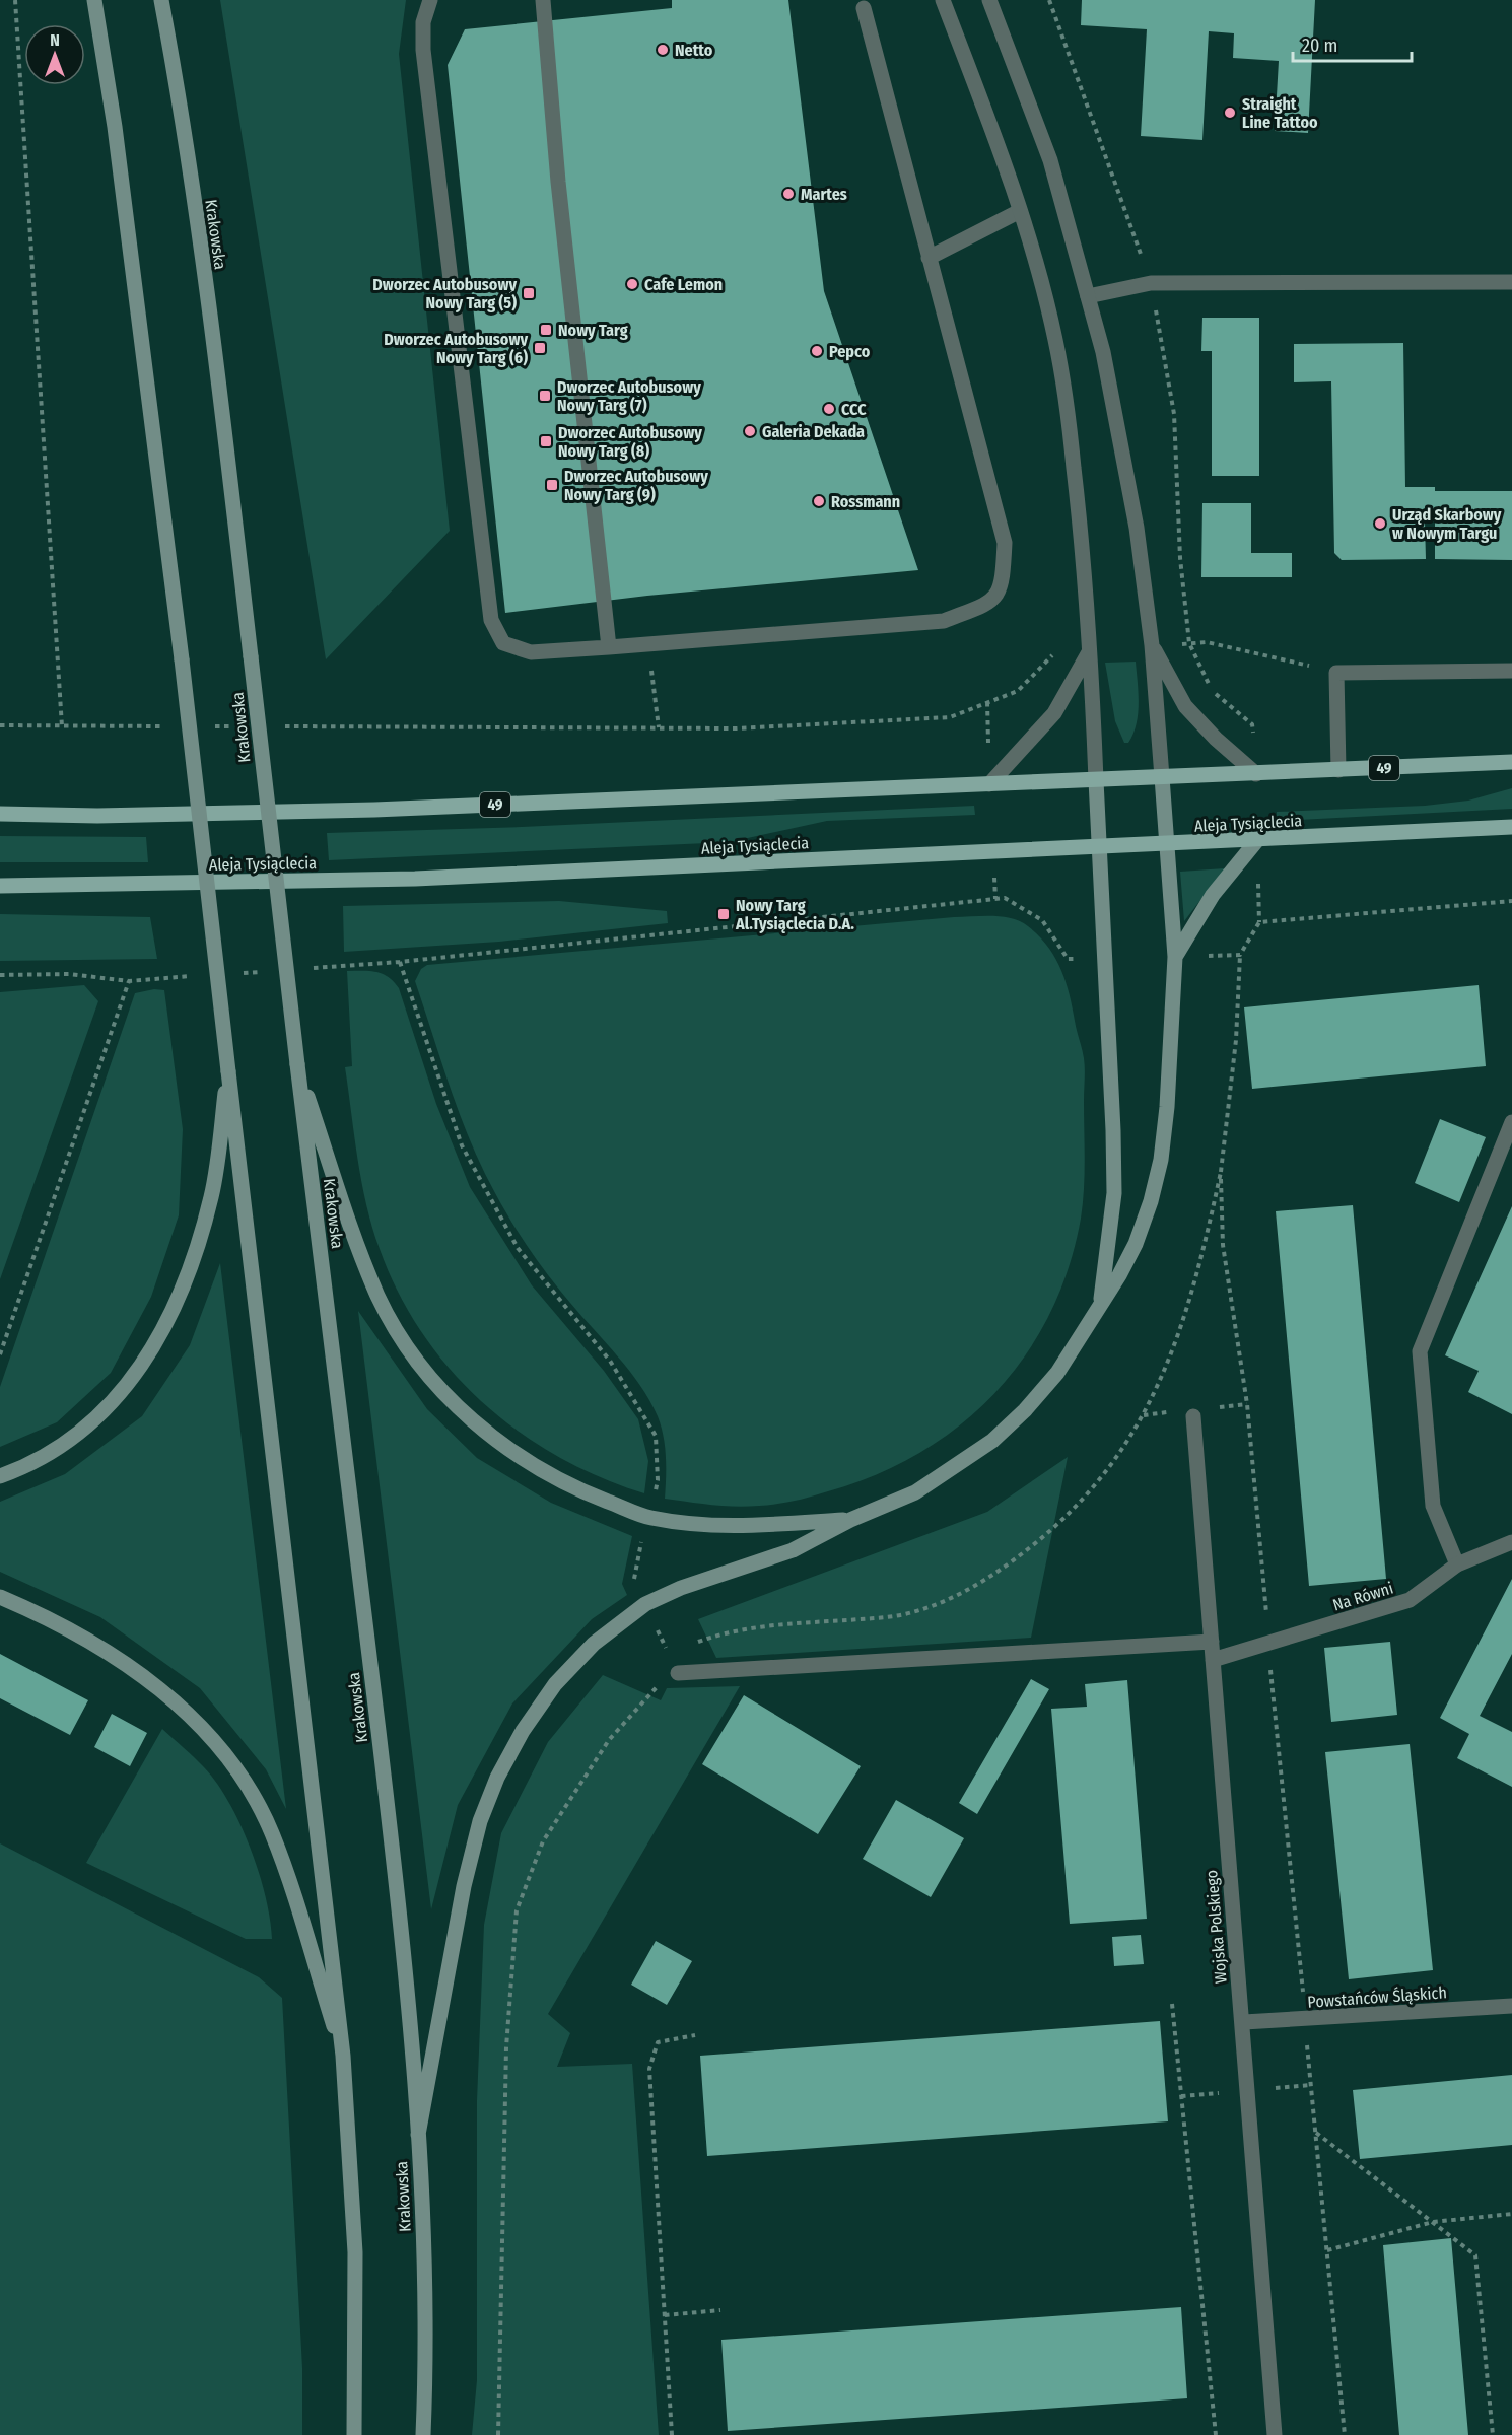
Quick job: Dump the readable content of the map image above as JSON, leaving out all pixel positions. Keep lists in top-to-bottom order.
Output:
{
  "streets": {
    "main road": ["Krakowska", "49", "Aleja Tysiąclecia"],
    "street": ["Na Równi", "Wojska Polskiego", "Powstańców Śląskich"]
  },
  "crossings": [
    ["Na Równi", "Wojska Polskiego"],
    ["Wojska Polskiego", "Powstańców Śląskich"]
  ],
  "places": {
    "other": [
      "Netto",
      "Straight Line Tattoo",
      "Martes",
      "Cafe Lemon",
      "Pepco",
      "CCC",
      "Galeria Dekada",
      "Rossmann",
      "Urząd Skarbowy w Nowym Targu"
    ],
    "transit": [
      "Dworzec Autobusowy Nowy Targ (5)",
      "Nowy Targ",
      "Dworzec Autobusowy Nowy Targ (6)",
      "Dworzec Autobusowy Nowy Targ (7)",
      "Dworzec Autobusowy Nowy Targ (8)",
      "Dworzec Autobusowy Nowy Targ (9)",
      "Nowy Targ Al.Tysiąclecia D.A."
    ]
  },
  "scale_bar": "20 m",
  "north": "top"
}
